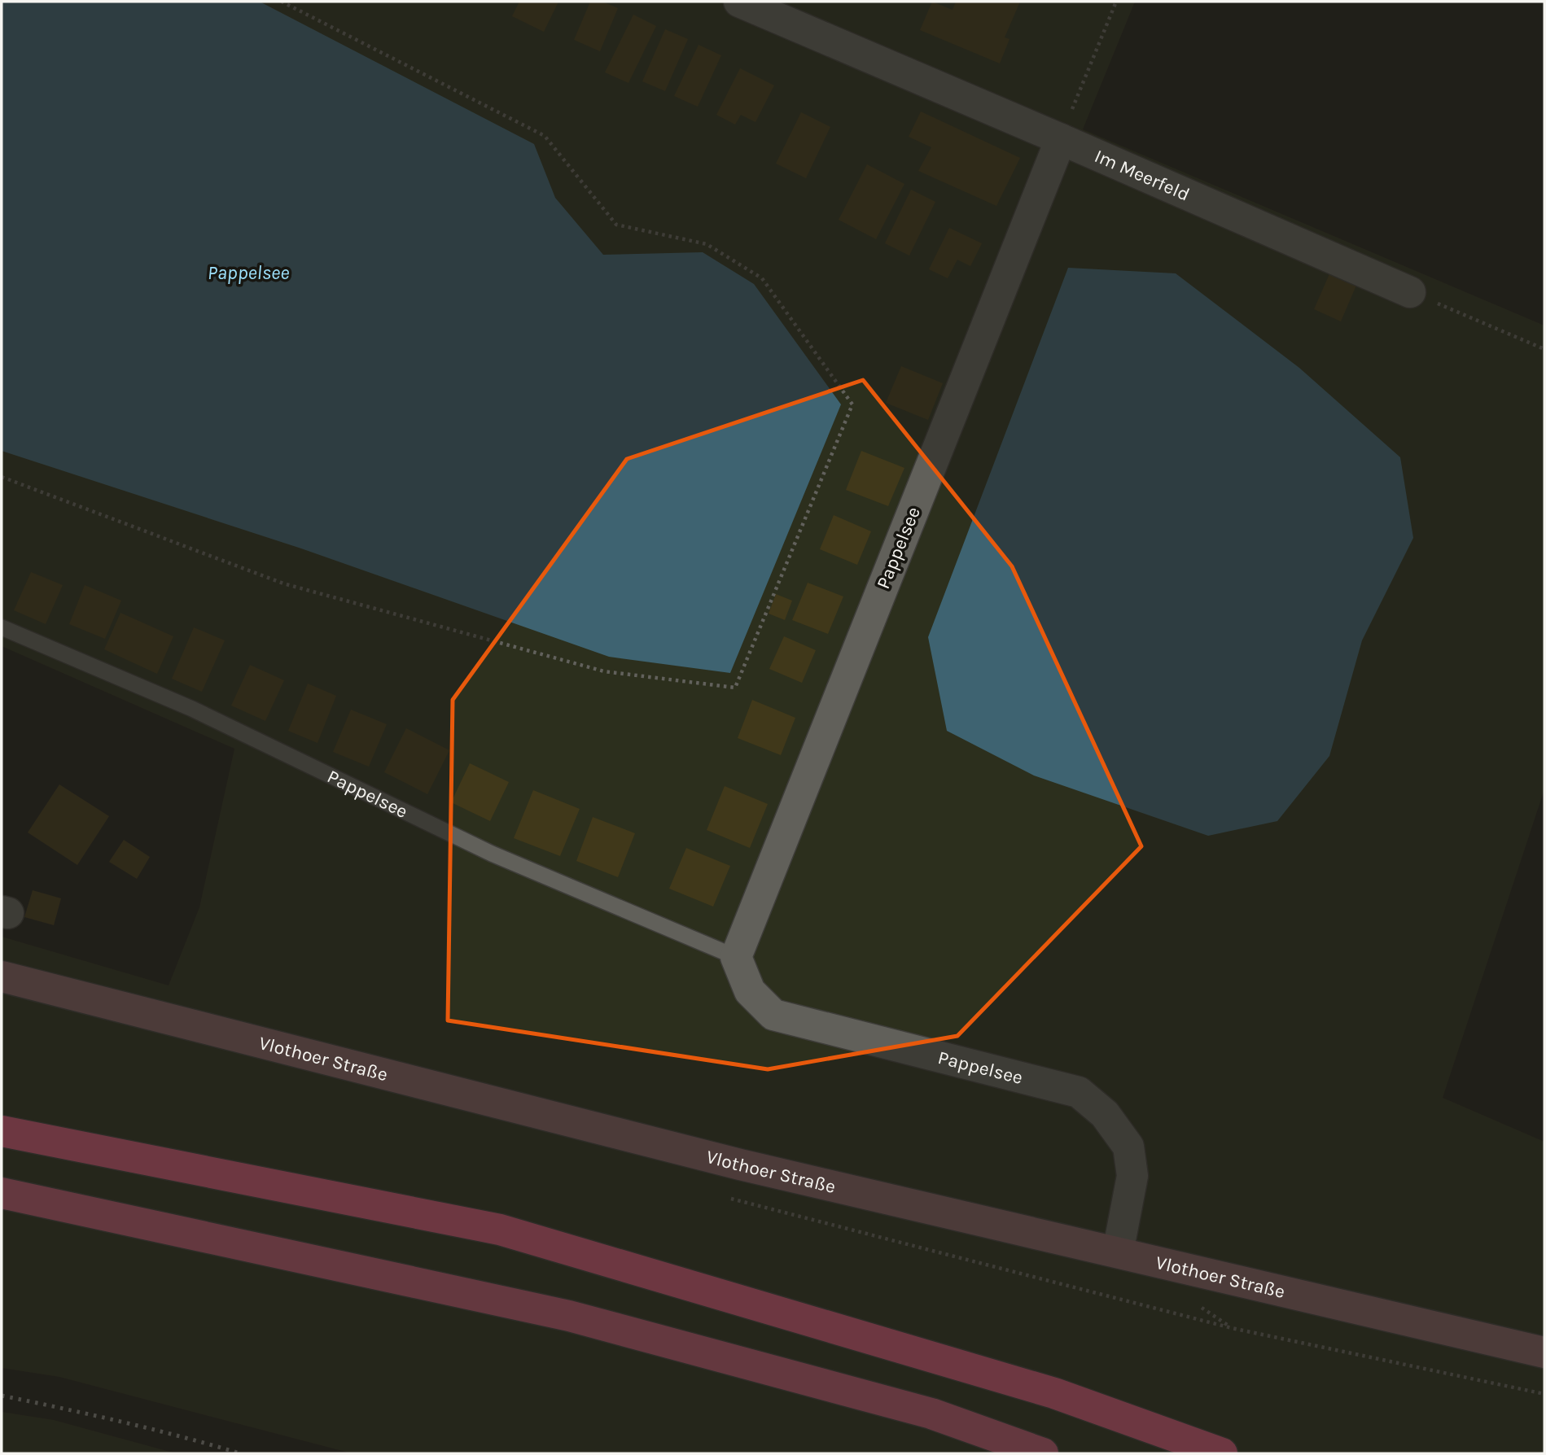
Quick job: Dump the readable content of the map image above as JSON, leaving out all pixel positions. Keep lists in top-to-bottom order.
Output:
{
  "streets": {
    "main road": ["Vlothoer Straße"],
    "street": ["Im Meerfeld", "Pappelsee"]
  },
  "crossings": [
    ["Im Meerfeld", "Pappelsee"],
    ["Pappelsee", "Vlothoer Straße"]
  ],
  "water": ["Pappelsee"]
}
